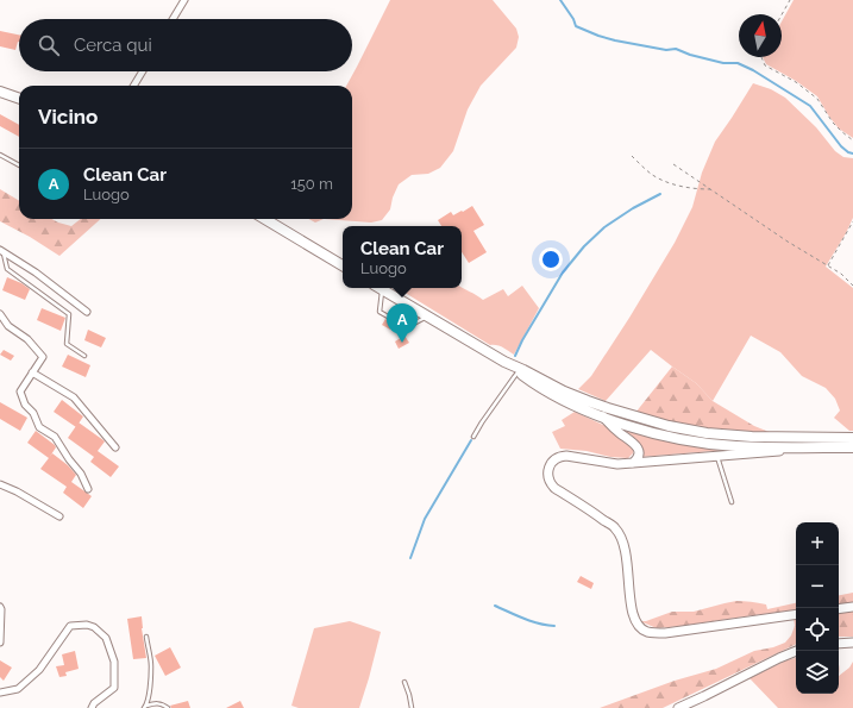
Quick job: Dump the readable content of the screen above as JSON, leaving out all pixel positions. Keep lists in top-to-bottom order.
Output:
{
  "north": "top",
  "page": {
    "search": "Cerca qui",
    "heading": "Vicino",
    "list": [
      {
        "mark": "A",
        "name": "Clean Car",
        "note": "Luogo",
        "value": "150 m"
      }
    ],
    "popup": ["Clean Car", "Luogo"],
    "pins": "A",
    "map_buttons": ["+", "−"]
  }
}
